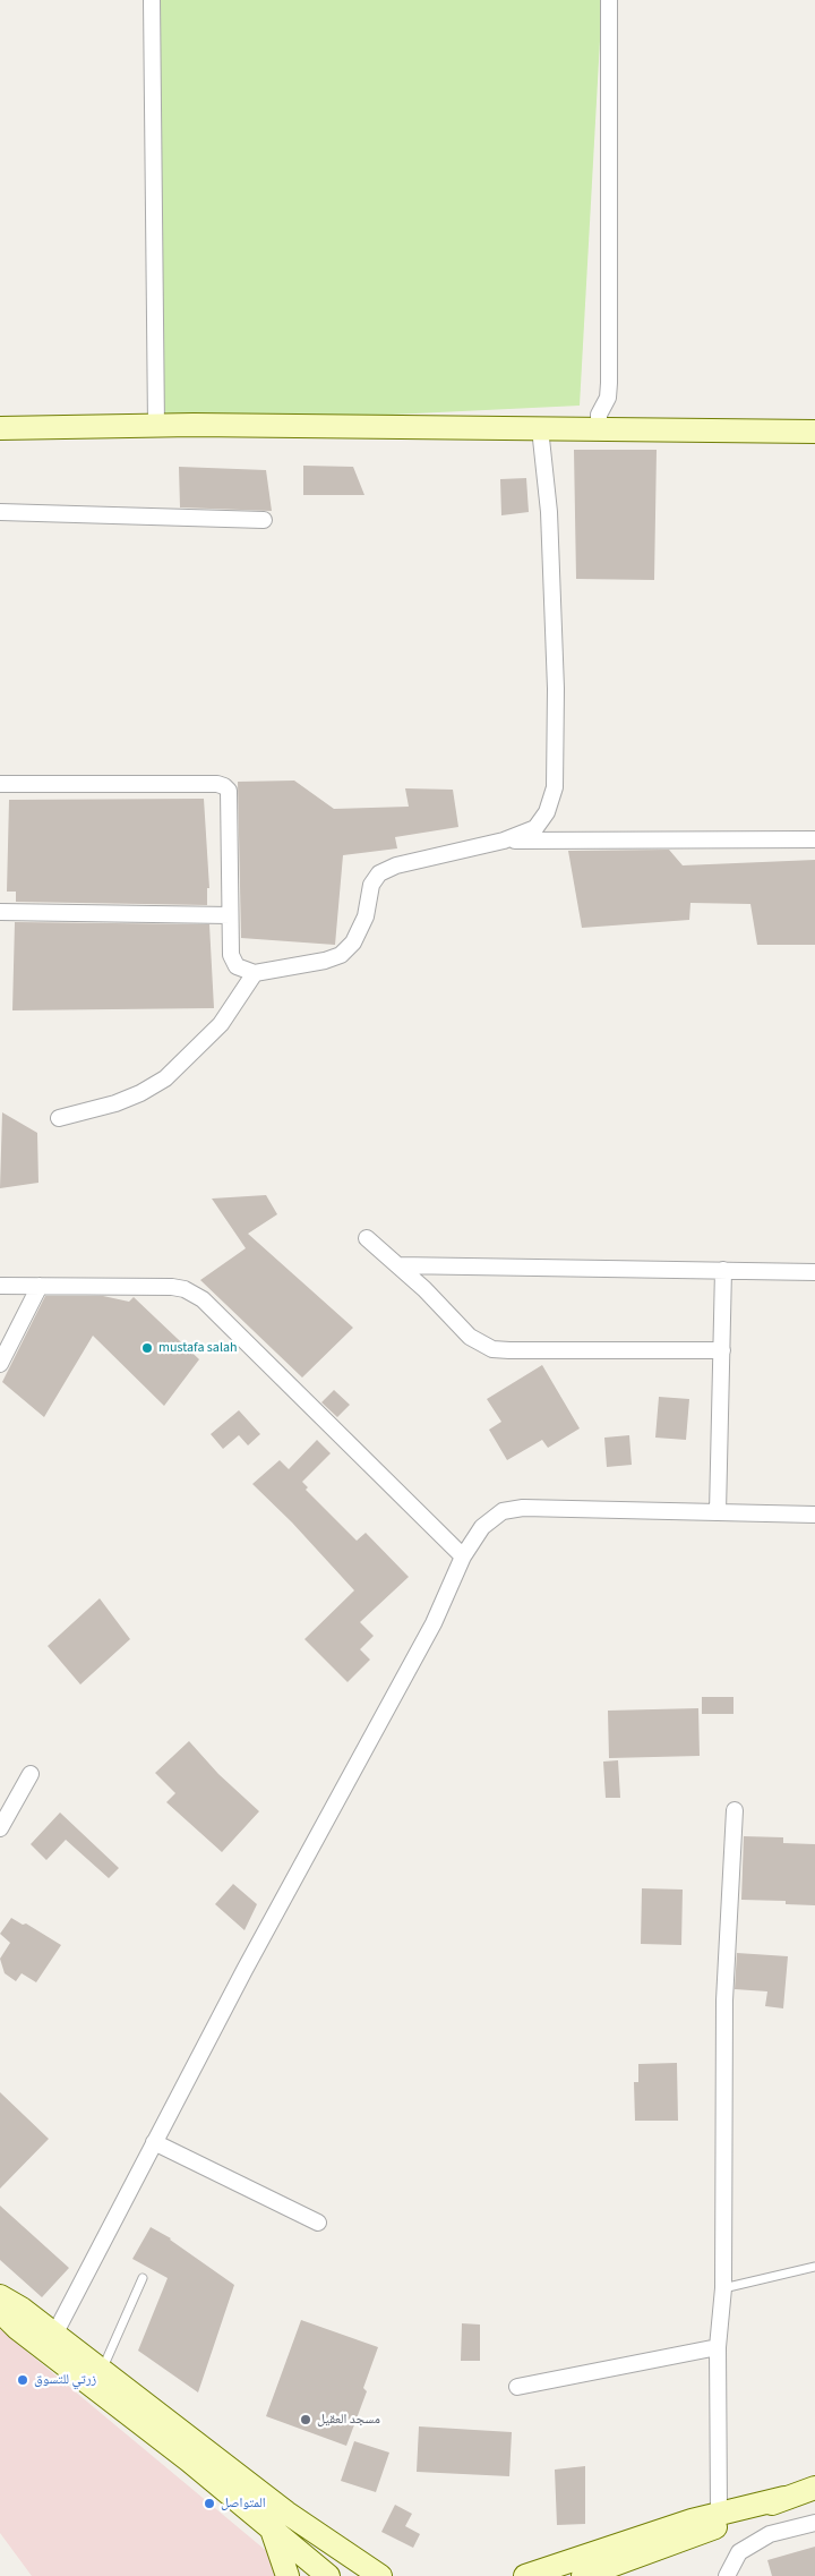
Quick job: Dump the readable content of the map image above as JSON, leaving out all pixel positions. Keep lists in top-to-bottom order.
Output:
{
  "places": [
    "mustafa salah",
    "زرتي للتسوق",
    "مسجد العقيل",
    "المتواصل"
  ]
}
